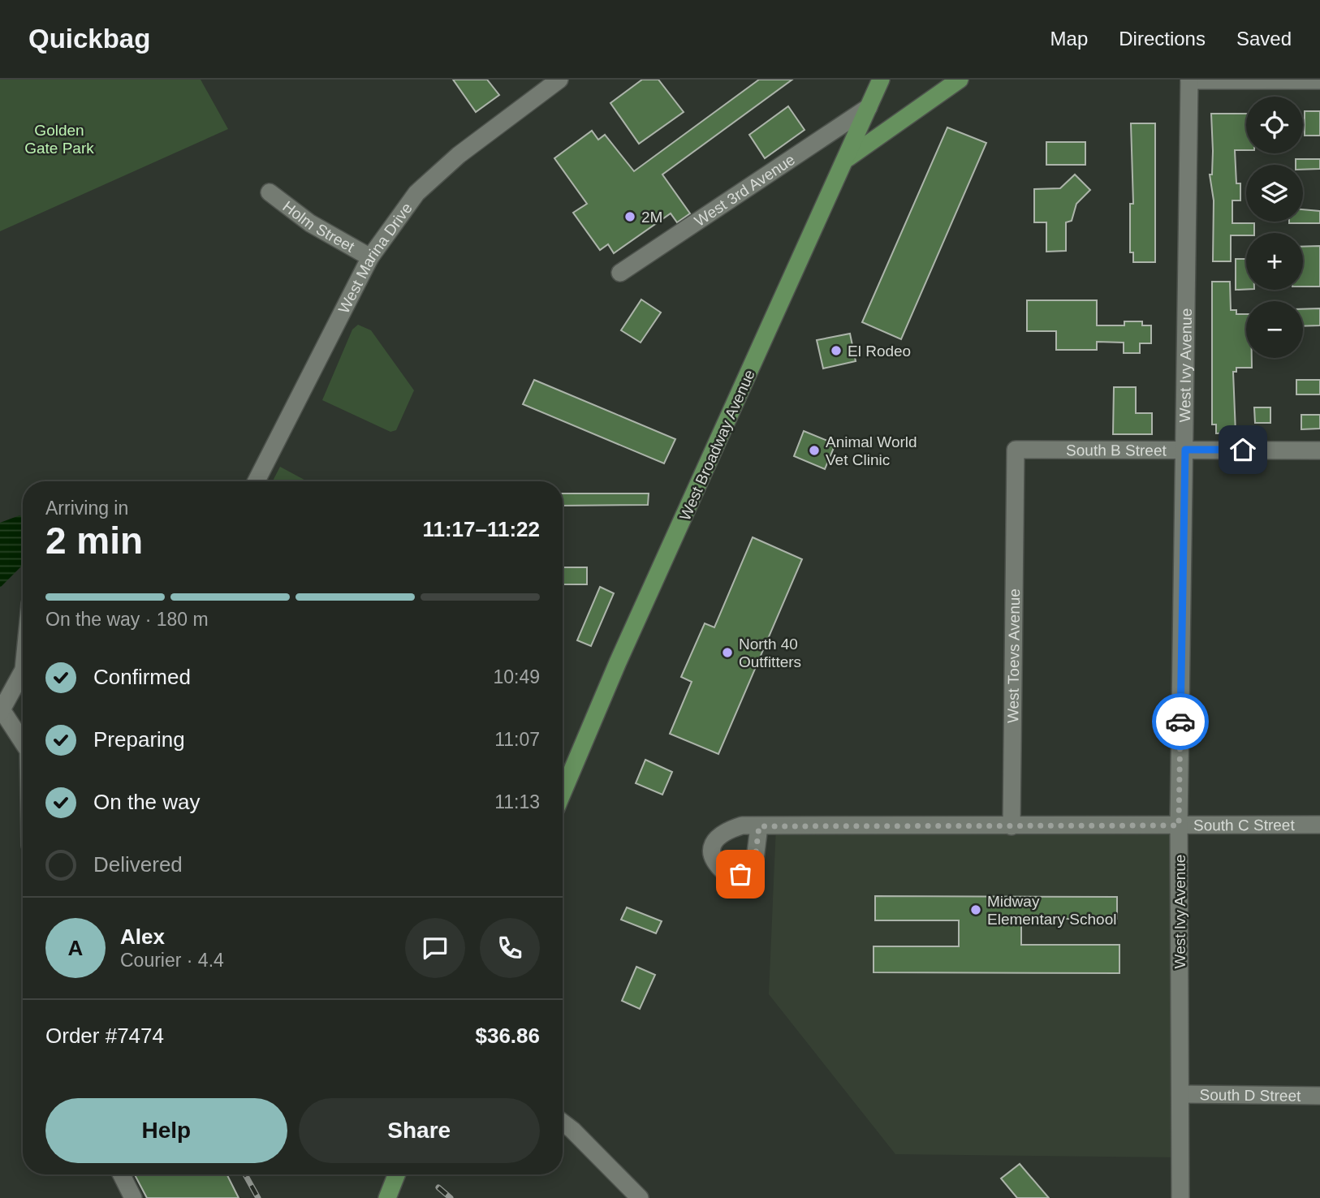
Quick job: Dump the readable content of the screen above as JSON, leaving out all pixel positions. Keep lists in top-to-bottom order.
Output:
{
  "streets": {
    "main road": ["West Broadway Avenue"],
    "street": [
      "West 3rd Avenue",
      "Holm Street",
      "West Marina Drive",
      "West Ivy Avenue",
      "South B Street",
      "West Toevs Avenue",
      "South C Street",
      "South D Street"
    ]
  },
  "crossings": [
    ["West 3rd Avenue", "West Broadway Avenue"],
    ["Holm Street", "West Marina Drive"],
    ["West Ivy Avenue", "South B Street"],
    ["West Ivy Avenue", "South C Street"],
    ["West Ivy Avenue", "South D Street"],
    ["South B Street", "West Toevs Avenue"],
    ["West Toevs Avenue", "South C Street"]
  ],
  "parks": ["Golden Gate Park"],
  "places": [
    "2M",
    "El Rodeo",
    "Animal World Vet Clinic",
    "North 40 Outfitters",
    "Midway Elementary School"
  ],
  "page": {
    "header": "Quickbag",
    "nav": ["Map", "Directions", "Saved"],
    "map_buttons": ["+", "−"],
    "heading": ["2 min", "Arriving in", "11:17–11:22"],
    "panel": [
      "Alex",
      "Courier · 4.4",
      "Order #7474",
      "$36.86"
    ],
    "bar": "On the way · 180 m",
    "list": [
      ["Confirmed", "10:49"],
      ["Preparing", "11:07"],
      ["On the way", "11:13"],
      "Delivered"
    ],
    "round": "A",
    "buttons": ["Help", "Share"]
  }
}
